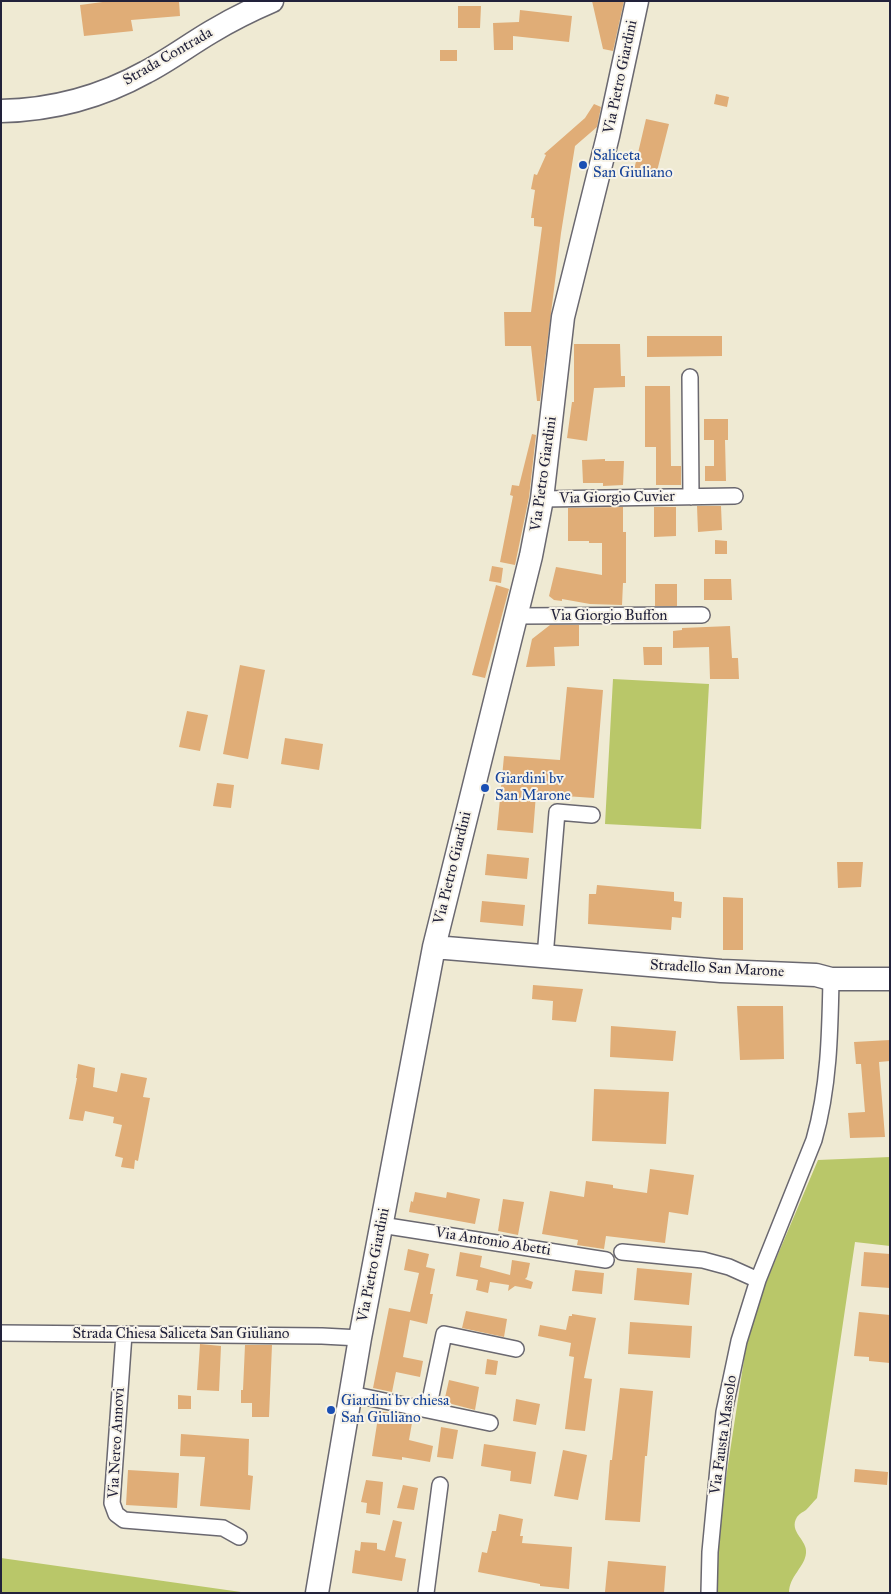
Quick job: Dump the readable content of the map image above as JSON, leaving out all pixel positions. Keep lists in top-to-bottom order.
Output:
{
  "streets": {
    "main road": ["Strada Contrada", "Via Pietro Giardini", "Stradello San Marone"],
    "street": [
      "Via Giorgio Cuvier",
      "Via Giorgio Buffon",
      "Via Antonio Abetti",
      "Strada Chiesa Saliceta San Giuliano",
      "Via Fausta Massolo",
      "Via Nereo Annovi"
    ]
  },
  "crossings": [
    ["Via Pietro Giardini", "Via Giorgio Cuvier"],
    ["Via Pietro Giardini", "Via Giorgio Buffon"],
    ["Via Pietro Giardini", "Stradello San Marone"],
    ["Via Pietro Giardini", "Via Antonio Abetti"],
    ["Via Pietro Giardini", "Strada Chiesa Saliceta San Giuliano"],
    ["Stradello San Marone", "Via Fausta Massolo"],
    ["Strada Chiesa Saliceta San Giuliano", "Via Nereo Annovi"]
  ],
  "places": ["Saliceta San Giuliano", "Giardini bv San Marone", "Giardini bv chiesa San Giuliano"]
}
